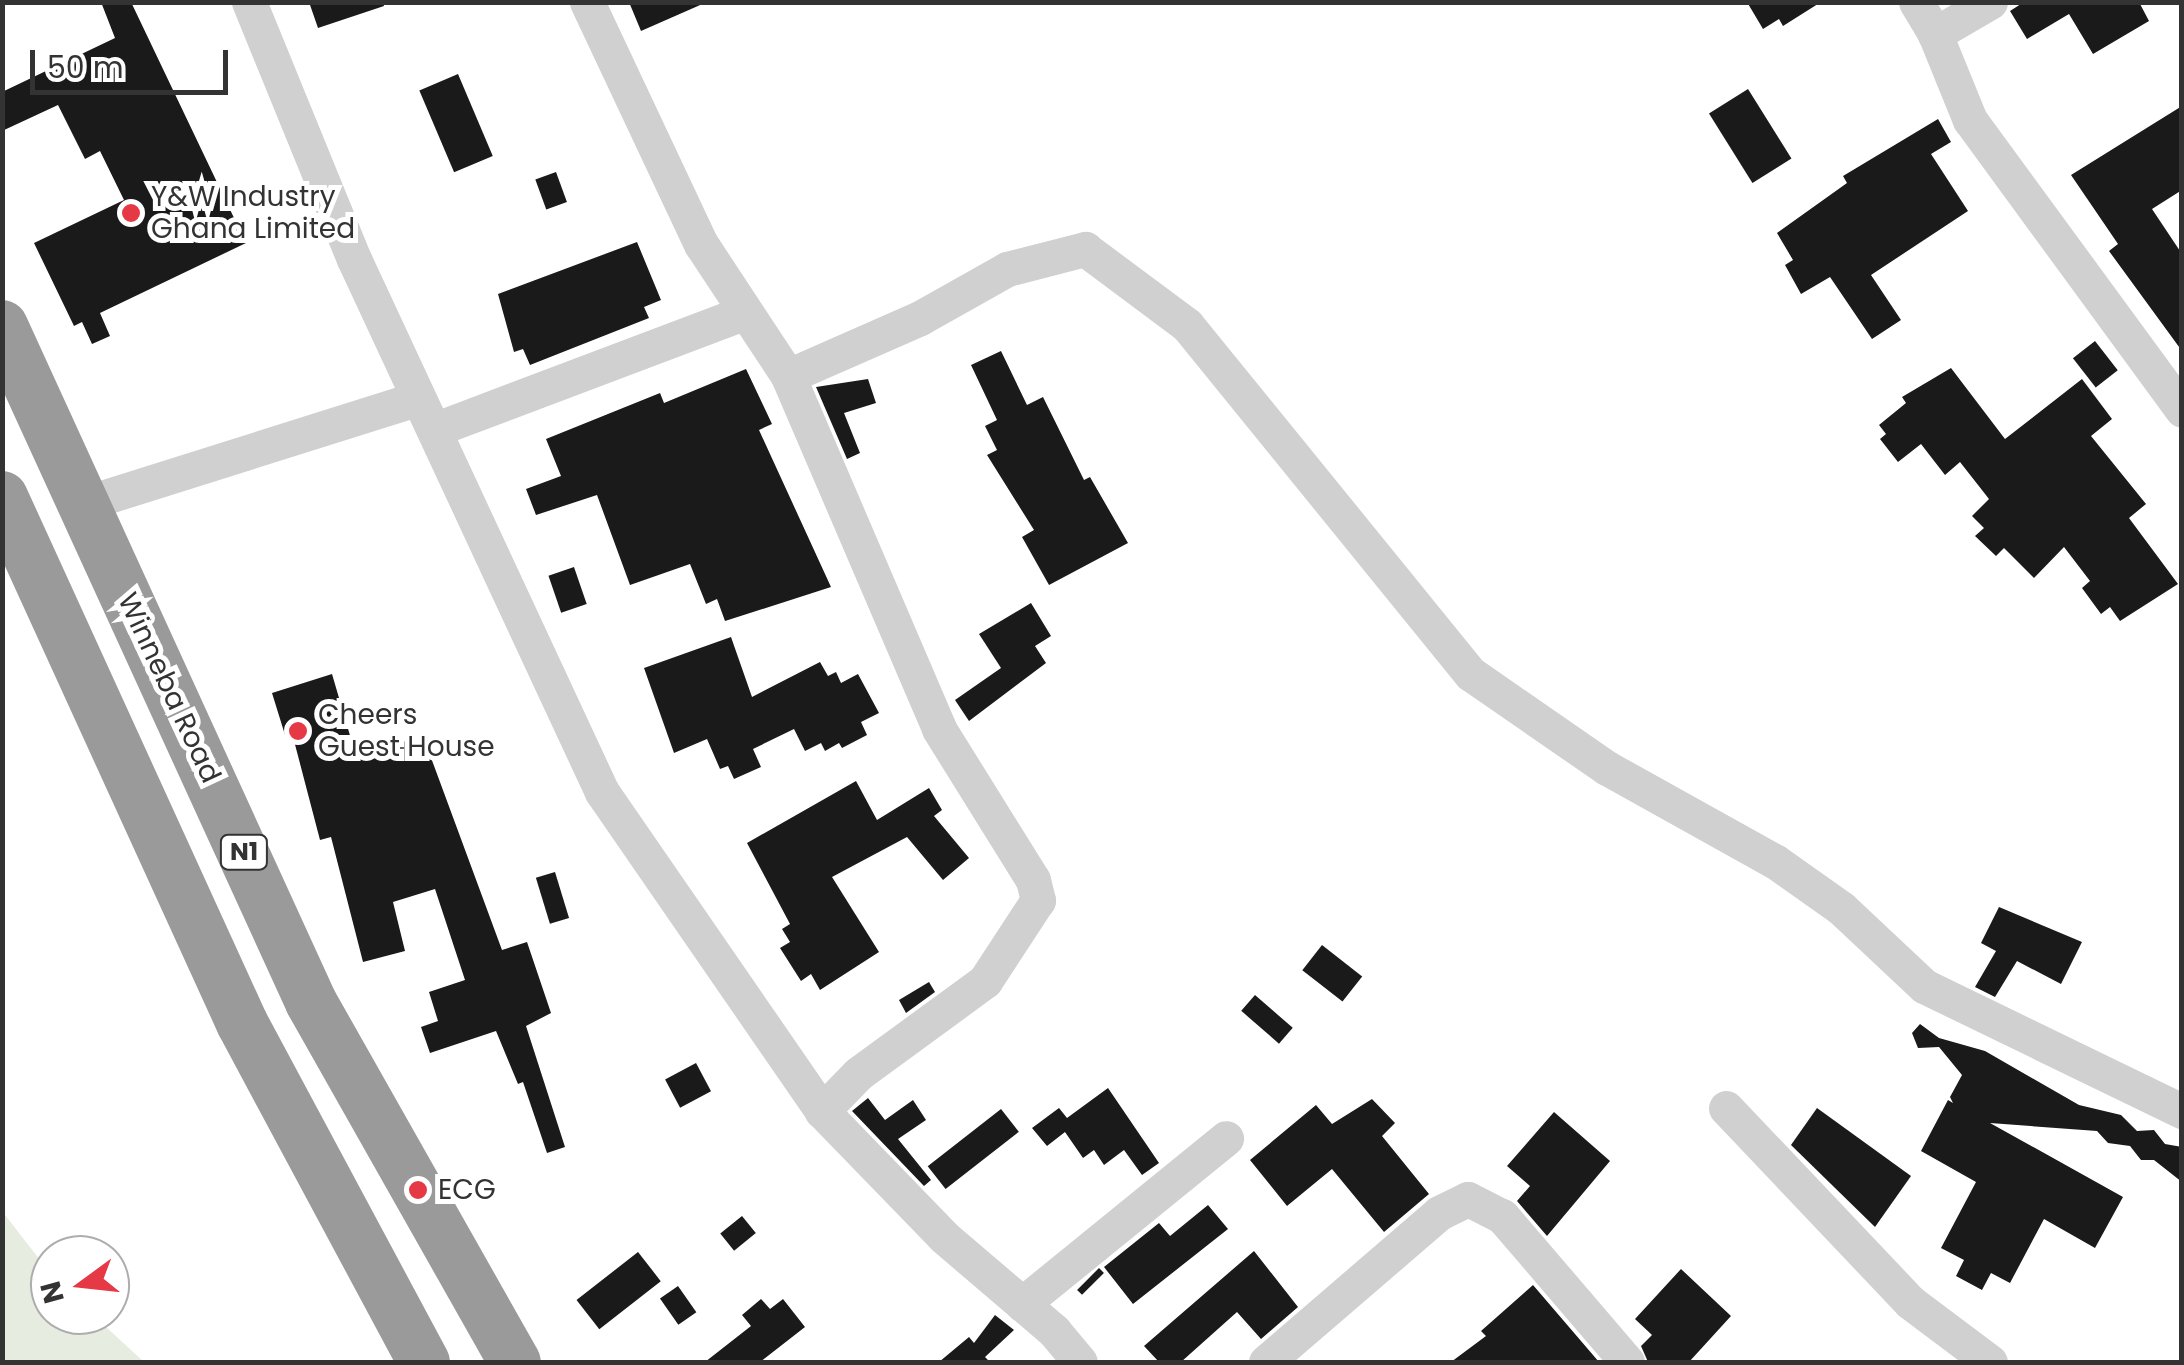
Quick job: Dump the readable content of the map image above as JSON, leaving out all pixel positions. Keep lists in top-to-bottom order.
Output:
{
  "streets": {
    "highway": ["Winneba Road", "N1"]
  },
  "places": ["Y&W Industry Ghana Limited", "Cheers Guest House", "ECG"],
  "scale_bar": "50 m",
  "north": "left"
}
